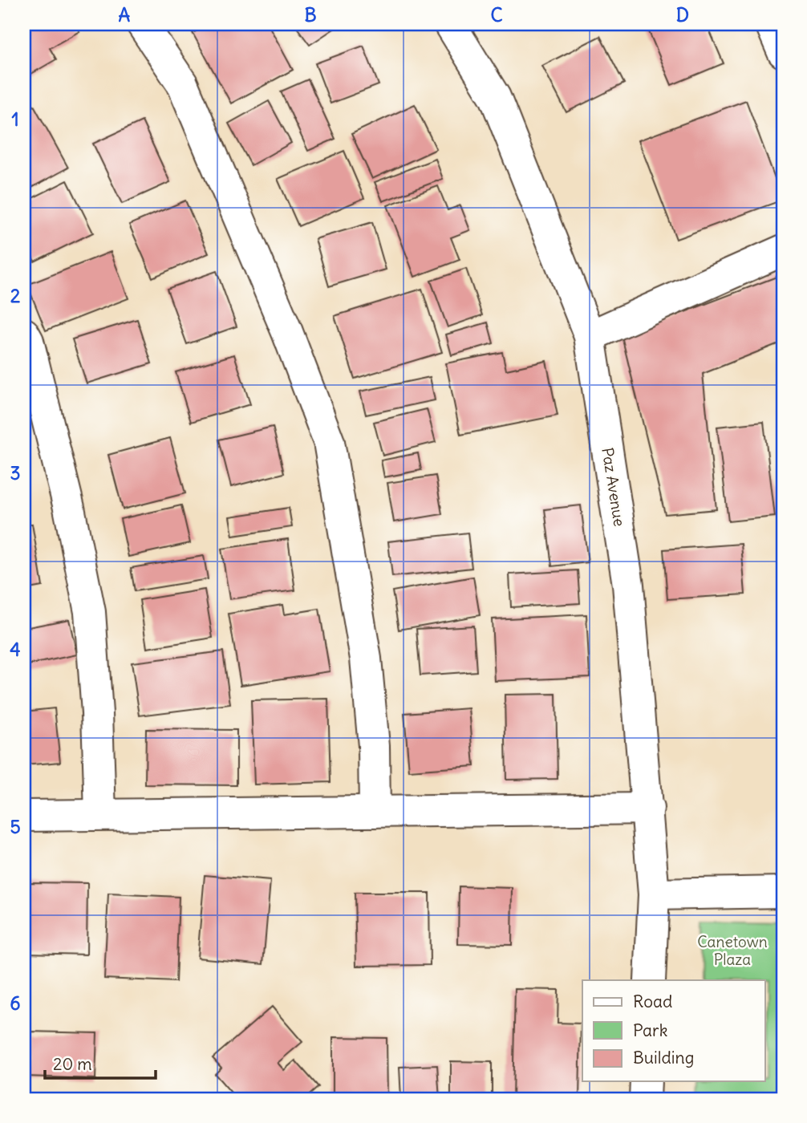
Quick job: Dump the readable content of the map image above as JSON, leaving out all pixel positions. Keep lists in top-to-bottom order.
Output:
{
  "streets": {
    "street": ["Paz Avenue"]
  },
  "parks": ["Canetown Plaza"],
  "legend": ["Road", "Park", "Building"],
  "scale_bar": "20 m",
  "grid": {
    "columns": [
      "A",
      "B",
      "C",
      "D"
    ],
    "rows": [
      "1",
      "2",
      "3",
      "4",
      "5",
      "6"
    ]
  }
}
